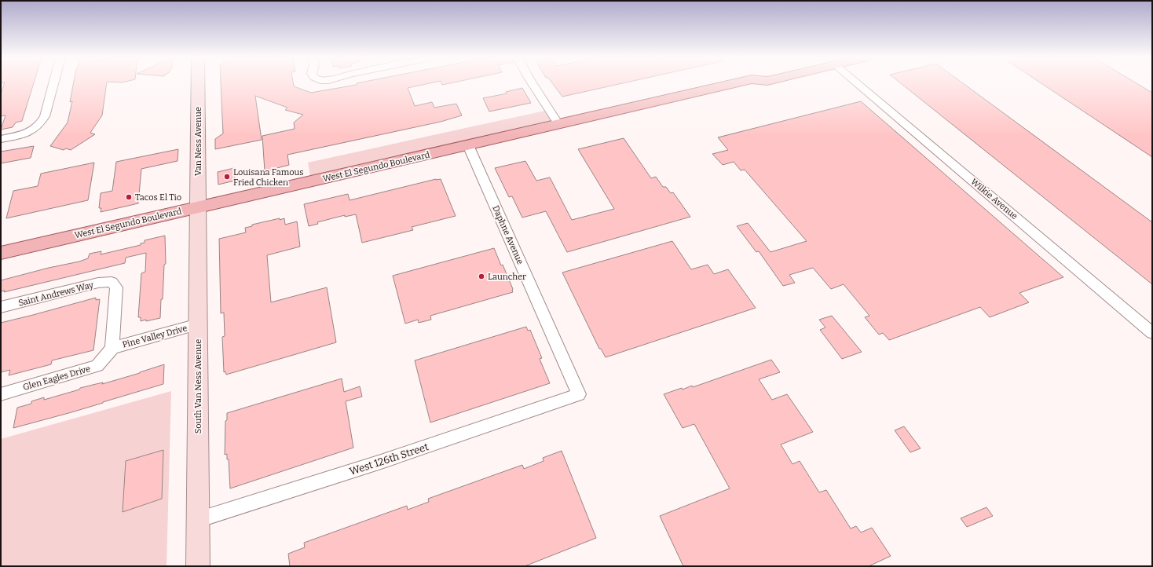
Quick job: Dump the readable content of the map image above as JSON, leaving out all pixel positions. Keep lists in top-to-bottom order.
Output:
{
  "streets": {
    "main road": ["Van Ness Avenue", "West El Segundo Boulevard", "South Van Ness Avenue"],
    "street": [
      "Wilkie Avenue",
      "Daphne Avenue",
      "Saint Andrews Way",
      "Pine Valley Drive",
      "Glen Eagles Drive",
      "West 126th Street"
    ]
  },
  "crossings": [
    ["Van Ness Avenue", "West El Segundo Boulevard"],
    ["Van Ness Avenue", "South Van Ness Avenue"],
    ["West El Segundo Boulevard", "Daphne Avenue"],
    ["West El Segundo Boulevard", "South Van Ness Avenue"],
    ["Daphne Avenue", "West 126th Street"],
    ["Saint Andrews Way", "Pine Valley Drive"],
    ["Saint Andrews Way", "Glen Eagles Drive"],
    ["Pine Valley Drive", "Glen Eagles Drive"],
    ["Pine Valley Drive", "South Van Ness Avenue"],
    ["South Van Ness Avenue", "West 126th Street"]
  ],
  "places": ["Louisana Famous Fried Chicken", "Tacos El Tio", "Launcher"]
}
